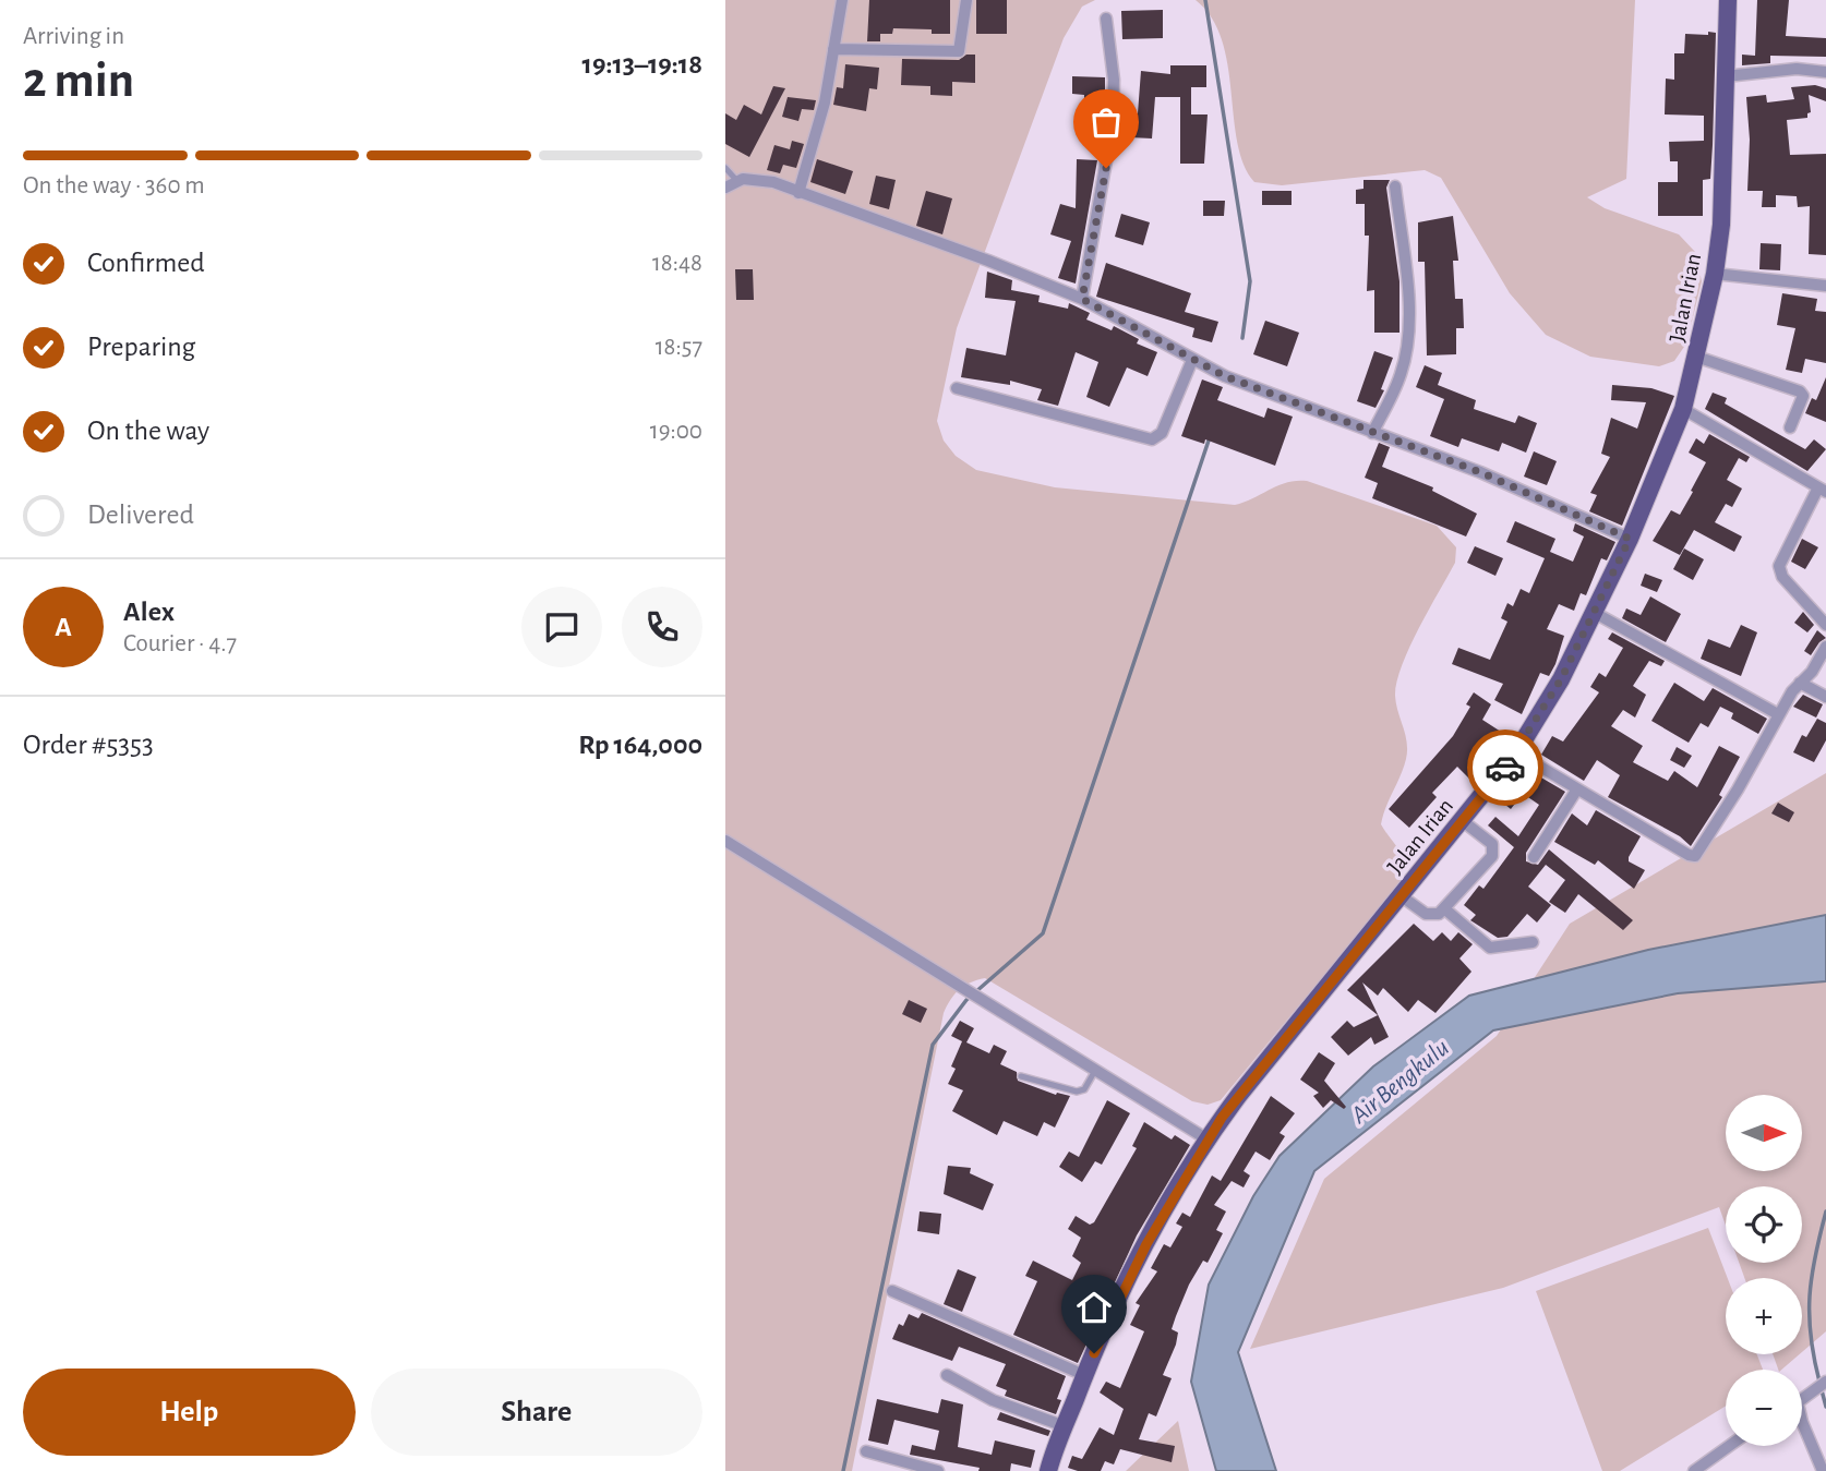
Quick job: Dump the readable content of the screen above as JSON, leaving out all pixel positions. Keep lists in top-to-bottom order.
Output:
{
  "streets": {
    "main road": ["Jalan Irian"]
  },
  "water": ["Air Bengkulu"],
  "north": "right",
  "page": {
    "heading": ["2 min", "Arriving in", "19:13–19:18"],
    "panel": [
      "Alex",
      "Courier · 4.7",
      "Order #5353",
      "Rp 164,000"
    ],
    "bar": "On the way · 360 m",
    "list": [
      ["Confirmed", "18:48"],
      ["Preparing", "18:57"],
      ["On the way", "19:00"],
      "Delivered"
    ],
    "round": "A",
    "map_buttons": ["+", "−"],
    "buttons": ["Help", "Share"]
  }
}
